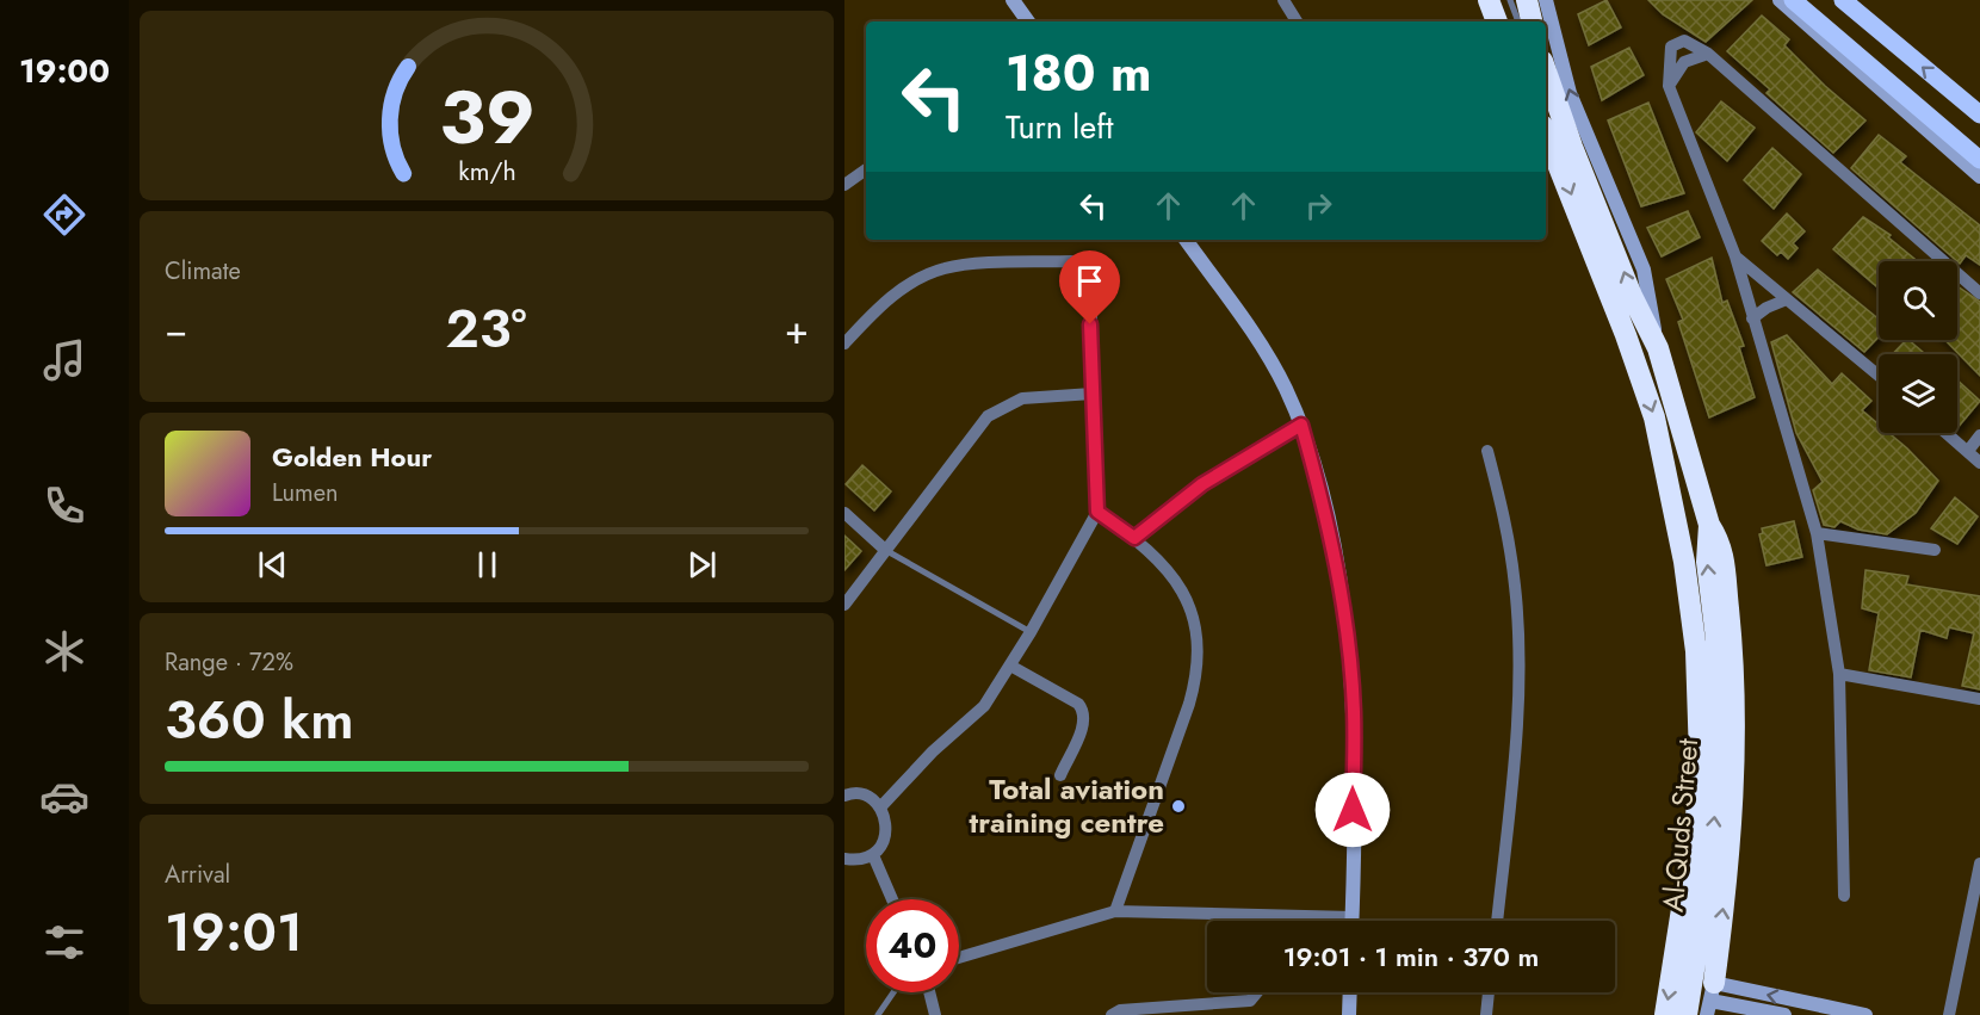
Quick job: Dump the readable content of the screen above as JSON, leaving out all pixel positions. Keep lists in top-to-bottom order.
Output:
{
  "streets": {
    "highway": ["Al-Quds Street"]
  },
  "places": ["Total aviation training centre"],
  "page": {
    "tabs": "19:00",
    "turn": ["180 m", "Turn left"],
    "tile": [
      "Climate",
      ["Range · 72%", "360 km"],
      ["Arrival", "19:01"]
    ],
    "heat": ["−", "23°", "+"],
    "song": ["Golden Hour", "Lumen"],
    "limit": "40",
    "trip": "19:01 · 1 min · 370 m",
    "gauge": ["39", "km/h"]
  }
}
